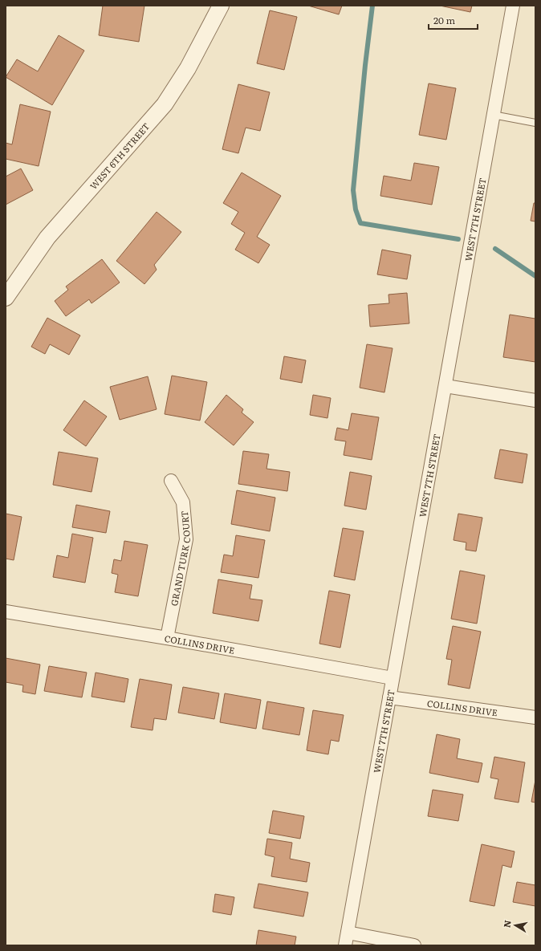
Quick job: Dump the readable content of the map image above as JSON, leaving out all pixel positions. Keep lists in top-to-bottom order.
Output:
{
  "streets": {
    "street": [
      "WEST 6TH STREET",
      "WEST 7TH STREET",
      "GRAND TURK COURT",
      "COLLINS DRIVE"
    ]
  },
  "crossings": [
    ["WEST 7TH STREET", "COLLINS DRIVE"],
    ["GRAND TURK COURT", "COLLINS DRIVE"]
  ],
  "scale_bar": "20 m",
  "north": "left"
}
